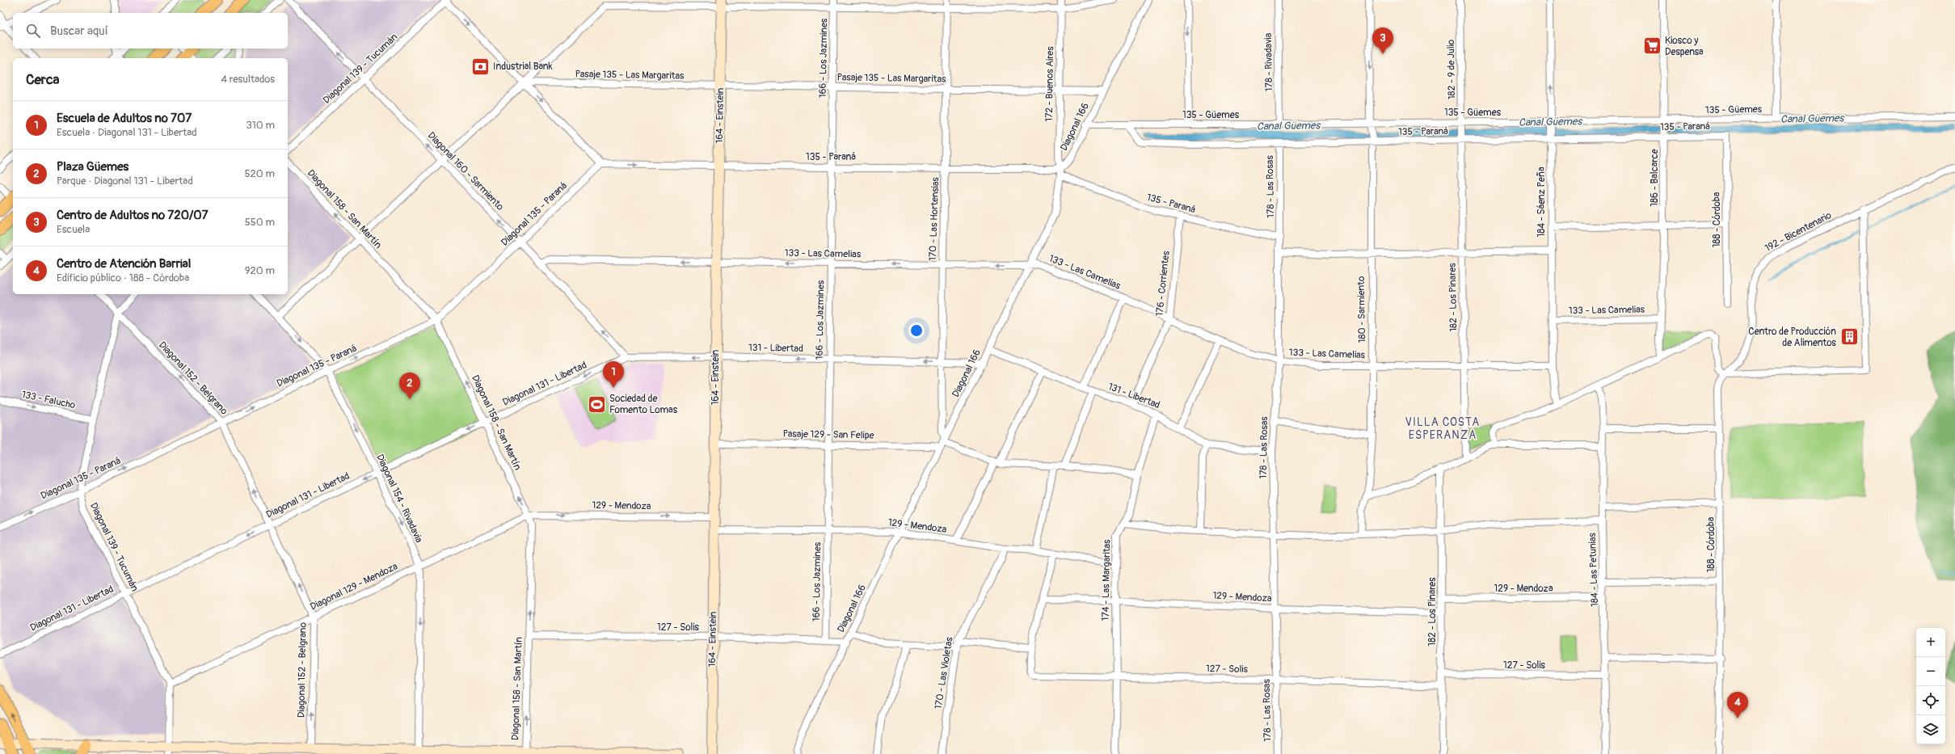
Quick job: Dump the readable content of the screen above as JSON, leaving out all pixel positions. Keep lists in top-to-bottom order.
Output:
{
  "streets": {
    "street": [
      "166 - Los Jazmines",
      "178 - Rivadavia",
      "Diagonal 139 - Tucumán",
      "182 - 9 de Julio",
      "Pasaje 135 - Las Margaritas",
      "172 - Buenos Aires",
      "135 - Güemes",
      "164 - Einstein",
      "Diagonal 166",
      "135 - Paraná",
      "Diagonal 160 - Sarmiento",
      "186 - Balcarce",
      "178 - Las Rosas",
      "184 - Sáenz Peña",
      "Diagonal 158 - San Martín",
      "Diagonal 135 - Paraná",
      "170 - Las Hortensias",
      "188 - Córdoba",
      "192 - Bicentenario",
      "133 - Las Camelias",
      "176 - Corrientes",
      "182 - Los Pinares",
      "180 - Sarmiento",
      "131 - Libertad",
      "Diagonal 152 - Belgrano",
      "Diagonal 131 - Libertad",
      "133 - Falucho",
      "Pasaje 129 - San Felipe",
      "Diagonal 154 - Rivadavia",
      "129 - Mendoza",
      "184 - Las Petunias",
      "174 - Las Margaritas",
      "Diagonal 129 - Mendoza",
      "127 - Solis",
      "170 - Las Violetas"
    ]
  },
  "crossings": [
    ["166 - Los Jazmines", "Pasaje 135 - Las Margaritas"],
    ["166 - Los Jazmines", "135 - Paraná"],
    ["166 - Los Jazmines", "133 - Las Camelias"],
    ["166 - Los Jazmines", "131 - Libertad"],
    ["166 - Los Jazmines", "Pasaje 129 - San Felipe"],
    ["166 - Los Jazmines", "129 - Mendoza"],
    ["166 - Los Jazmines", "127 - Solis"],
    ["178 - Rivadavia", "135 - Güemes"],
    ["Diagonal 139 - Tucumán", "Diagonal 160 - Sarmiento"],
    ["Diagonal 139 - Tucumán", "Diagonal 135 - Paraná"],
    ["Diagonal 139 - Tucumán", "Diagonal 152 - Belgrano"],
    ["Diagonal 139 - Tucumán", "Diagonal 131 - Libertad"],
    ["Diagonal 139 - Tucumán", "133 - Falucho"],
    ["Diagonal 139 - Tucumán", "Diagonal 129 - Mendoza"],
    ["182 - 9 de Julio", "135 - Güemes"],
    ["182 - 9 de Julio", "135 - Paraná"],
    ["182 - 9 de Julio", "182 - Los Pinares"],
    ["Pasaje 135 - Las Margaritas", "172 - Buenos Aires"],
    ["Pasaje 135 - Las Margaritas", "164 - Einstein"],
    ["Pasaje 135 - Las Margaritas", "Diagonal 166"],
    ["Pasaje 135 - Las Margaritas", "170 - Las Hortensias"],
    ["172 - Buenos Aires", "Diagonal 166"],
    ["172 - Buenos Aires", "135 - Paraná"],
    ["135 - Güemes", "Diagonal 166"],
    ["135 - Güemes", "135 - Paraná"],
    ["135 - Güemes", "186 - Balcarce"],
    ["135 - Güemes", "184 - Sáenz Peña"],
    ["135 - Güemes", "180 - Sarmiento"],
    ["164 - Einstein", "135 - Paraná"],
    ["164 - Einstein", "133 - Las Camelias"],
    ["164 - Einstein", "131 - Libertad"],
    ["164 - Einstein", "Pasaje 129 - San Felipe"],
    ["164 - Einstein", "129 - Mendoza"],
    ["164 - Einstein", "127 - Solis"],
    ["Diagonal 166", "135 - Paraná"],
    ["Diagonal 166", "170 - Las Hortensias"],
    ["Diagonal 166", "133 - Las Camelias"],
    ["Diagonal 166", "131 - Libertad"],
    ["Diagonal 166", "Pasaje 129 - San Felipe"],
    ["Diagonal 166", "129 - Mendoza"],
    ["Diagonal 166", "127 - Solis"],
    ["135 - Paraná", "186 - Balcarce"],
    ["135 - Paraná", "178 - Las Rosas"],
    ["135 - Paraná", "184 - Sáenz Peña"],
    ["135 - Paraná", "Diagonal 135 - Paraná"],
    ["135 - Paraná", "170 - Las Hortensias"],
    ["135 - Paraná", "188 - Córdoba"],
    ["135 - Paraná", "176 - Corrientes"],
    ["135 - Paraná", "182 - Los Pinares"],
    ["135 - Paraná", "180 - Sarmiento"],
    ["Diagonal 160 - Sarmiento", "Diagonal 135 - Paraná"],
    ["Diagonal 160 - Sarmiento", "133 - Las Camelias"],
    ["Diagonal 160 - Sarmiento", "131 - Libertad"],
    ["Diagonal 160 - Sarmiento", "Diagonal 131 - Libertad"],
    ["186 - Balcarce", "133 - Las Camelias"],
    ["178 - Las Rosas", "133 - Las Camelias"],
    ["178 - Las Rosas", "131 - Libertad"],
    ["178 - Las Rosas", "129 - Mendoza"],
    ["178 - Las Rosas", "127 - Solis"],
    ["184 - Sáenz Peña", "133 - Las Camelias"],
    ["Diagonal 158 - San Martín", "Diagonal 135 - Paraná"],
    ["Diagonal 158 - San Martín", "Diagonal 131 - Libertad"],
    ["Diagonal 158 - San Martín", "129 - Mendoza"],
    ["Diagonal 158 - San Martín", "Diagonal 129 - Mendoza"],
    ["Diagonal 158 - San Martín", "127 - Solis"],
    ["Diagonal 135 - Paraná", "Diagonal 152 - Belgrano"],
    ["Diagonal 135 - Paraná", "Diagonal 154 - Rivadavia"],
    ["170 - Las Hortensias", "133 - Las Camelias"],
    ["170 - Las Hortensias", "131 - Libertad"],
    ["170 - Las Hortensias", "Pasaje 129 - San Felipe"],
    ["188 - Córdoba", "192 - Bicentenario"],
    ["133 - Las Camelias", "176 - Corrientes"],
    ["133 - Las Camelias", "182 - Los Pinares"],
    ["133 - Las Camelias", "180 - Sarmiento"],
    ["176 - Corrientes", "131 - Libertad"],
    ["182 - Los Pinares", "129 - Mendoza"],
    ["182 - Los Pinares", "127 - Solis"],
    ["131 - Libertad", "Diagonal 131 - Libertad"],
    ["131 - Libertad", "174 - Las Margaritas"],
    ["Diagonal 152 - Belgrano", "Diagonal 131 - Libertad"],
    ["Diagonal 152 - Belgrano", "Diagonal 129 - Mendoza"],
    ["Diagonal 131 - Libertad", "Diagonal 154 - Rivadavia"],
    ["Pasaje 129 - San Felipe", "174 - Las Margaritas"],
    ["Diagonal 154 - Rivadavia", "Diagonal 129 - Mendoza"],
    ["129 - Mendoza", "184 - Las Petunias"],
    ["129 - Mendoza", "174 - Las Margaritas"],
    ["129 - Mendoza", "Diagonal 129 - Mendoza"],
    ["129 - Mendoza", "170 - Las Violetas"],
    ["184 - Las Petunias", "127 - Solis"],
    ["174 - Las Margaritas", "127 - Solis"]
  ],
  "one_way": [
    "Diagonal 160 - Sarmiento",
    "Diagonal 158 - San Martín",
    "Diagonal 135 - Paraná",
    "133 - Las Camelias",
    "131 - Libertad",
    "Diagonal 152 - Belgrano",
    "Diagonal 131 - Libertad",
    "133 - Falucho",
    "Diagonal 154 - Rivadavia"
  ],
  "districts": ["VILLA COSTA ESPERANZA"],
  "water": ["Canal Güemes"],
  "places": {
    "supermarket": ["Kiosco y Despensa"],
    "bank": ["Industrial Bank"],
    "building": ["Centro de Producción de Alimentos"],
    "sports": ["Sociedad de Fomento Lomas"]
  },
  "page": {
    "search": "Buscar aquí",
    "pins": [
      "3",
      "1",
      "2",
      "4"
    ],
    "heading": ["Cerca", "4 resultados"],
    "list": [
      {
        "mark": "1",
        "name": "Escuela de Adultos nº 707",
        "note": "Escuela · Diagonal 131 - Libertad",
        "value": "310 m"
      },
      {
        "mark": "2",
        "name": "Plaza Güemes",
        "note": "Parque · Diagonal 131 - Libertad",
        "value": "520 m"
      },
      {
        "mark": "3",
        "name": "Centro de Adultos nº 720/07",
        "note": "Escuela",
        "value": "550 m"
      },
      {
        "mark": "4",
        "name": "Centro de Atención Barrial",
        "note": "Edificio público · 188 - Córdoba",
        "value": "920 m"
      }
    ],
    "map_buttons": ["+", "−"]
  }
}
